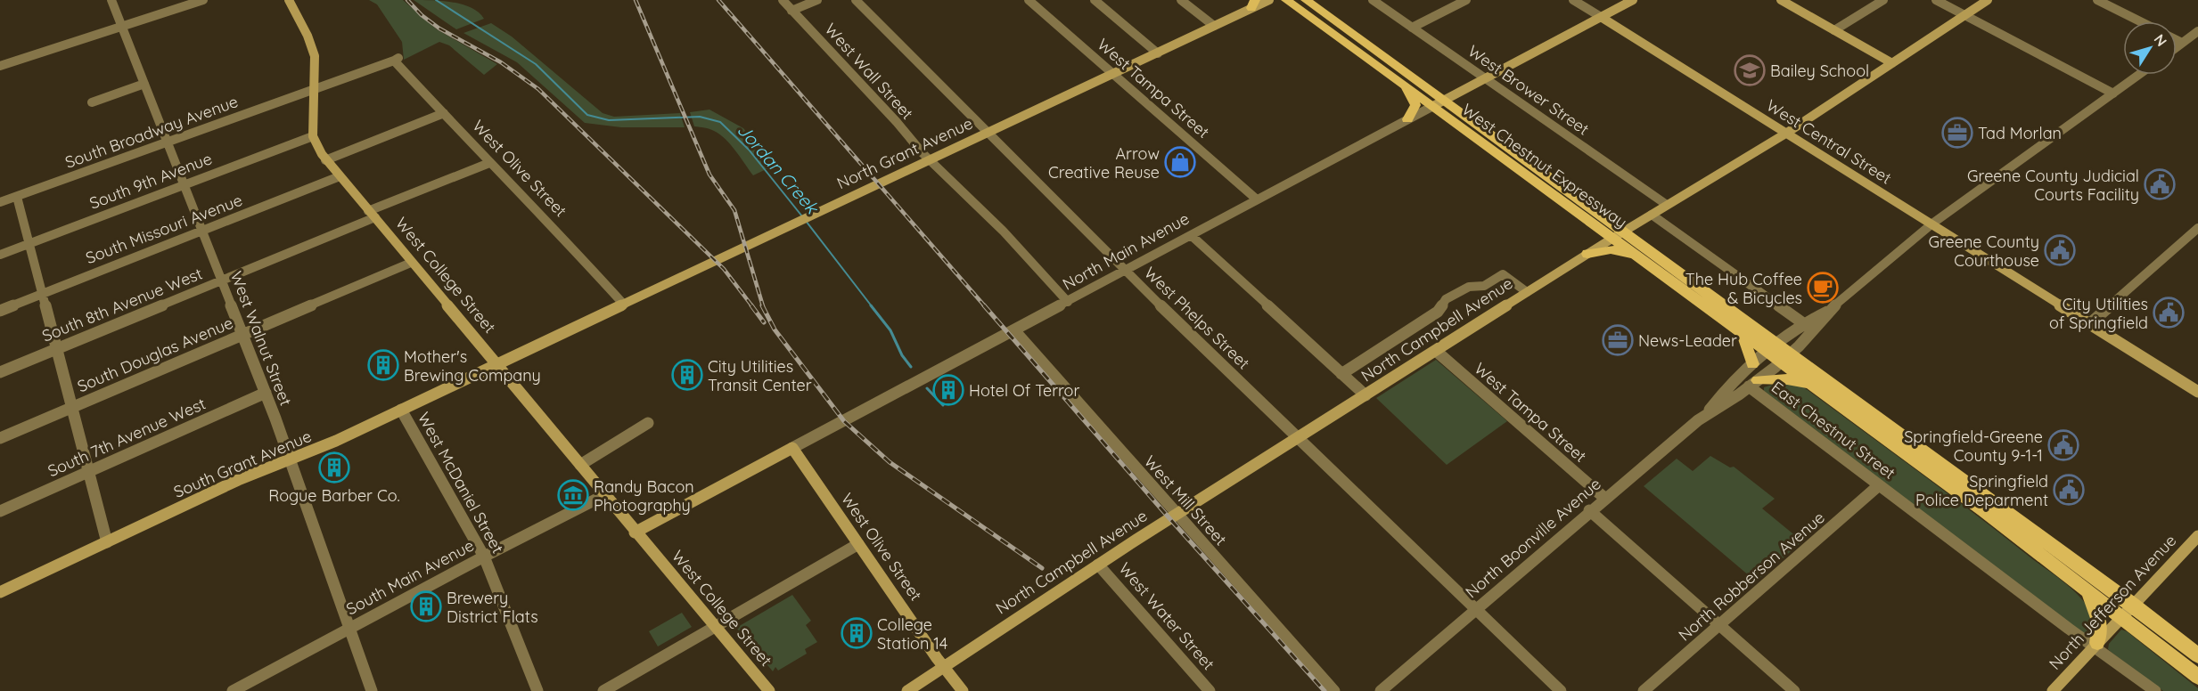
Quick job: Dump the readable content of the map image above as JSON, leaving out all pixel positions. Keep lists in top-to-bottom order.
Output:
{
  "streets": {
    "main road": [
      "West Central Street",
      "North Grant Avenue",
      "West Chestnut Expressway",
      "West Olive Street",
      "North Main Avenue",
      "West College Street",
      "North Campbell Avenue",
      "South Grant Avenue",
      "North Jefferson Avenue"
    ],
    "street": [
      "West Wall Street",
      "West Tampa Street",
      "West Brower Street",
      "South Broadway Avenue",
      "South 9th Avenue",
      "South Missouri Avenue",
      "South 8th Avenue West",
      "West Phelps Street",
      "West Walnut Street",
      "South Douglas Avenue",
      "East Chestnut Street",
      "South 7th Avenue West",
      "West McDaniel Street",
      "West Mill Street",
      "North Boonville Avenue",
      "North Robberson Avenue",
      "South Main Avenue",
      "West Water Street"
    ]
  },
  "crossings": [
    ["West Wall Street", "North Main Avenue"],
    ["West Tampa Street", "North Grant Avenue"],
    ["West Tampa Street", "North Main Avenue"],
    ["West Tampa Street", "North Campbell Avenue"],
    ["West Tampa Street", "North Boonville Avenue"],
    ["West Brower Street", "North Main Avenue"],
    ["West Brower Street", "North Campbell Avenue"],
    ["South Broadway Avenue", "West Olive Street"],
    ["South Broadway Avenue", "West College Street"],
    ["South Broadway Avenue", "West Walnut Street"],
    ["West Central Street", "North Main Avenue"],
    ["West Central Street", "North Campbell Avenue"],
    ["West Central Street", "North Boonville Avenue"],
    ["North Grant Avenue", "West Olive Street"],
    ["North Grant Avenue", "West College Street"],
    ["North Grant Avenue", "South Grant Avenue"],
    ["West Chestnut Expressway", "North Main Avenue"],
    ["West Chestnut Expressway", "North Campbell Avenue"],
    ["West Chestnut Expressway", "North Boonville Avenue"],
    ["West Olive Street", "North Main Avenue"],
    ["West Olive Street", "South 8th Avenue West"],
    ["West Olive Street", "North Campbell Avenue"],
    ["South 9th Avenue", "West College Street"],
    ["South 9th Avenue", "West Walnut Street"],
    ["South Missouri Avenue", "West College Street"],
    ["South Missouri Avenue", "West Walnut Street"],
    ["North Main Avenue", "West College Street"],
    ["North Main Avenue", "West Phelps Street"],
    ["North Main Avenue", "West Mill Street"],
    ["West College Street", "South 8th Avenue West"],
    ["West College Street", "South Douglas Avenue"],
    ["West College Street", "South Grant Avenue"],
    ["West College Street", "South Main Avenue"],
    ["South 8th Avenue West", "West Walnut Street"],
    ["West Phelps Street", "North Campbell Avenue"],
    ["West Phelps Street", "North Boonville Avenue"],
    ["North Campbell Avenue", "West Mill Street"],
    ["North Campbell Avenue", "West Water Street"],
    ["West Walnut Street", "South Douglas Avenue"],
    ["West Walnut Street", "South 7th Avenue West"],
    ["West Walnut Street", "South Grant Avenue"],
    ["West Walnut Street", "South Main Avenue"],
    ["East Chestnut Street", "North Boonville Avenue"],
    ["East Chestnut Street", "North Robberson Avenue"],
    ["East Chestnut Street", "North Jefferson Avenue"],
    ["South Grant Avenue", "West McDaniel Street"],
    ["West McDaniel Street", "South Main Avenue"]
  ],
  "water": ["Jordan Creek"],
  "places": {
    "school or university": ["Bailey School"],
    "office": ["Tad Morlan", "News-Leader"],
    "shop": ["Arrow Creative Reuse"],
    "public building": [
      "Greene County Judicial Courts Facility",
      "Greene County Courthouse",
      "City Utilities of Springfield",
      "Springfield-Greene County 9-1-1",
      "Springfield Police Deparment"
    ],
    "cafe": ["The Hub Coffee & Bicycles"],
    "building": [
      "Mother's Brewing Company",
      "City Utilities Transit Center",
      "Hotel Of Terror",
      "Rogue Barber Co.",
      "Brewery District Flats",
      "College Station 14"
    ],
    "museum": ["Randy Bacon Photography"]
  },
  "north": "top right"
}
